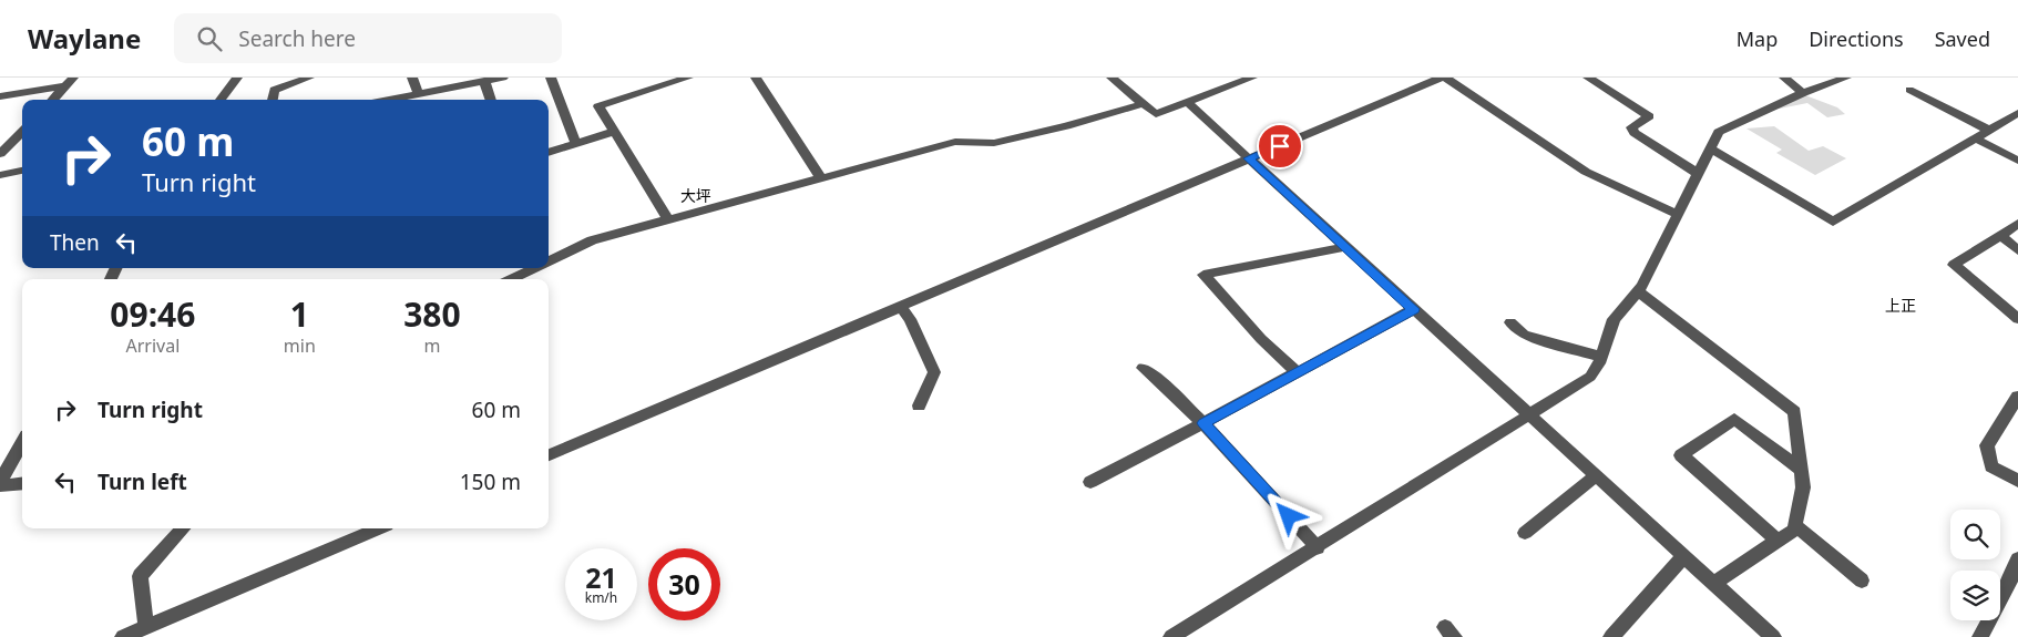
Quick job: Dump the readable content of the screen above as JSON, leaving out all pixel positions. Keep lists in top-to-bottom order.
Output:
{
  "districts": ["大坪", "上正"],
  "page": {
    "header": "Waylane",
    "search": "Search here",
    "nav": ["Map", "Directions", "Saved"],
    "turn": ["60 m", "Turn right"],
    "then": "Then",
    "eta": [
      "09:46",
      "Arrival",
      "1",
      "min",
      "380",
      "m"
    ],
    "list": [
      {
        "name": "Turn right",
        "value": "60 m"
      },
      {
        "name": "Turn left",
        "value": "150 m"
      }
    ],
    "speed": "21 km/h",
    "limit": "30"
  }
}
